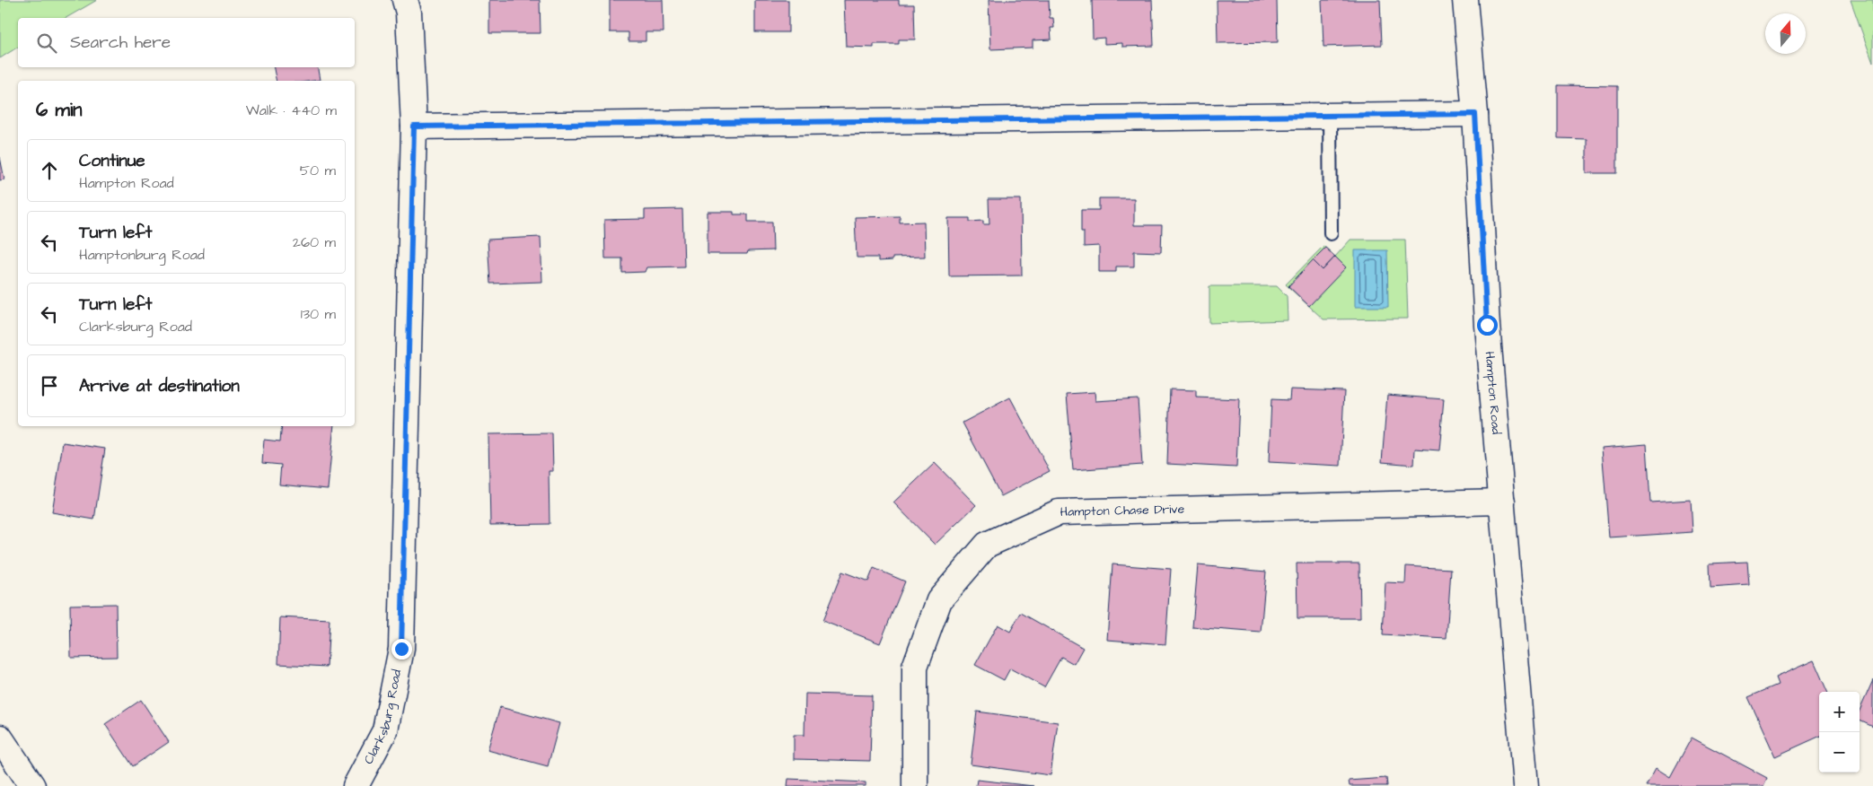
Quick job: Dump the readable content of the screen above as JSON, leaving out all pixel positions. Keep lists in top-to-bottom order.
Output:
{
  "streets": {
    "street": ["Hampton Road", "Hampton Chase Drive", "Clarksburg Road"]
  },
  "crossings": [
    ["Hampton Road", "Hampton Chase Drive"]
  ],
  "north": "top",
  "page": {
    "search": "Search here",
    "heading": ["6 min", "Walk · 440 m"],
    "list": [
      ["Continue", "Hampton Road", "50 m"],
      ["Turn left", "Hamptonburg Road", "260 m"],
      ["Turn left", "Clarksburg Road", "130 m"],
      "Arrive at destination"
    ],
    "map_buttons": ["+", "−"]
  }
}
